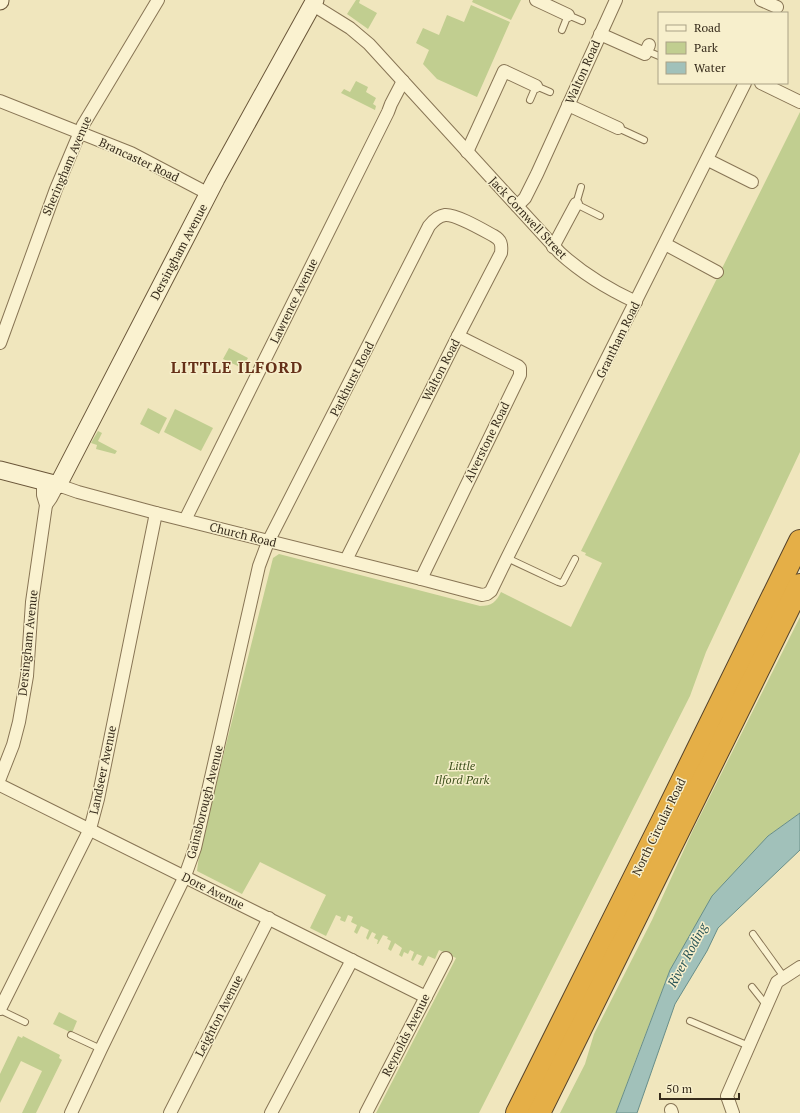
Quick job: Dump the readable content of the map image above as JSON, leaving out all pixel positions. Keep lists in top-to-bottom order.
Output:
{
  "streets": {
    "highway": ["North Circular Road"],
    "main road": ["Dersingham Avenue", "Church Road"],
    "street": [
      "Walton Road",
      "Brancaster Road",
      "Sheringham Avenue",
      "Jack Cornwell Street",
      "Lawrence Avenue",
      "Grantham Road",
      "Parkhurst Road",
      "Alverstone Road",
      "Landseer Avenue",
      "Gainsborough Avenue",
      "Dore Avenue",
      "Leighton Avenue",
      "Reynolds Avenue"
    ]
  },
  "crossings": [
    ["Walton Road", "Jack Cornwell Street"],
    ["Walton Road", "Parkhurst Road"],
    ["Walton Road", "Alverstone Road"],
    ["Walton Road", "Church Road"],
    ["Brancaster Road", "Sheringham Avenue"],
    ["Brancaster Road", "Dersingham Avenue"],
    ["Jack Cornwell Street", "Dersingham Avenue"],
    ["Jack Cornwell Street", "Lawrence Avenue"],
    ["Jack Cornwell Street", "Grantham Road"],
    ["Dersingham Avenue", "Church Road"],
    ["Lawrence Avenue", "Church Road"],
    ["Grantham Road", "Church Road"],
    ["Parkhurst Road", "Church Road"],
    ["Parkhurst Road", "Gainsborough Avenue"],
    ["Alverstone Road", "Church Road"],
    ["Church Road", "Landseer Avenue"],
    ["Church Road", "Gainsborough Avenue"],
    ["Landseer Avenue", "Dore Avenue"],
    ["Gainsborough Avenue", "Dore Avenue"],
    ["Dore Avenue", "Leighton Avenue"],
    ["Dore Avenue", "Reynolds Avenue"]
  ],
  "districts": ["LITTLE ILFORD"],
  "water": ["River Roding"],
  "parks": ["Little Ilford Park"],
  "legend": ["Road", "Park", "Water"],
  "scale_bar": "50 m"
}
